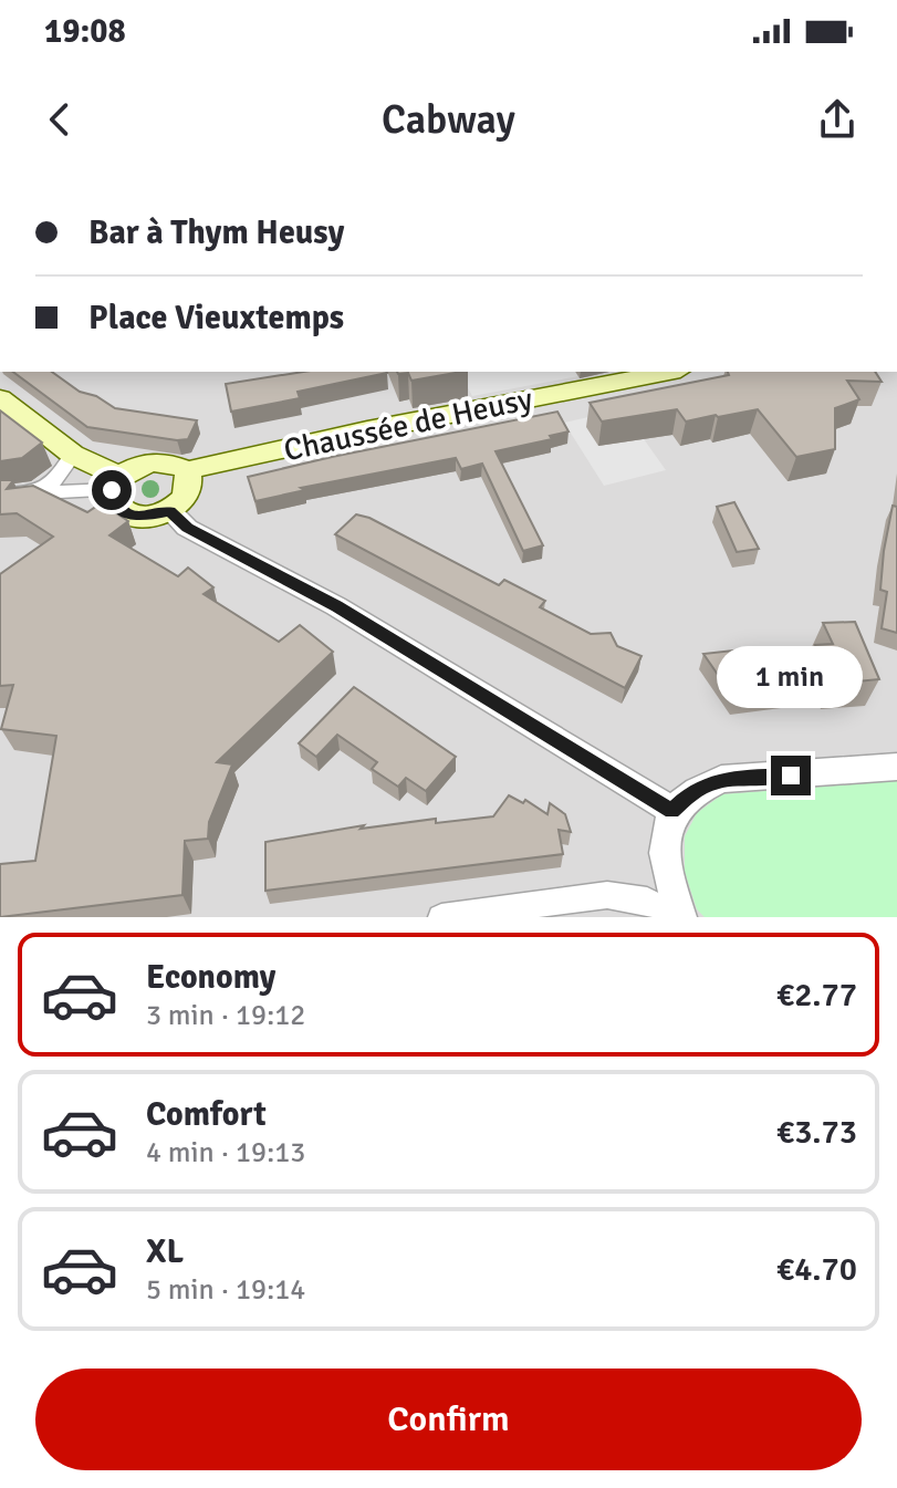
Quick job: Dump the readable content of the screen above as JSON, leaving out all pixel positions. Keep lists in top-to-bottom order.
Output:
{
  "streets": {
    "main road": ["Chaussée de Heusy"]
  },
  "page": {
    "status": "19:08",
    "header": "Cabway",
    "banner": ["Bar à Thym Heusy", "Place Vieuxtemps"],
    "bubble": "1 min",
    "list": [
      {
        "name": "Economy",
        "note": "3 min · 19:12",
        "value": "€2.77"
      },
      {
        "name": "Comfort",
        "note": "4 min · 19:13",
        "value": "€3.73"
      },
      {
        "name": "XL",
        "note": "5 min · 19:14",
        "value": "€4.70"
      }
    ],
    "buttons": "Confirm"
  }
}
